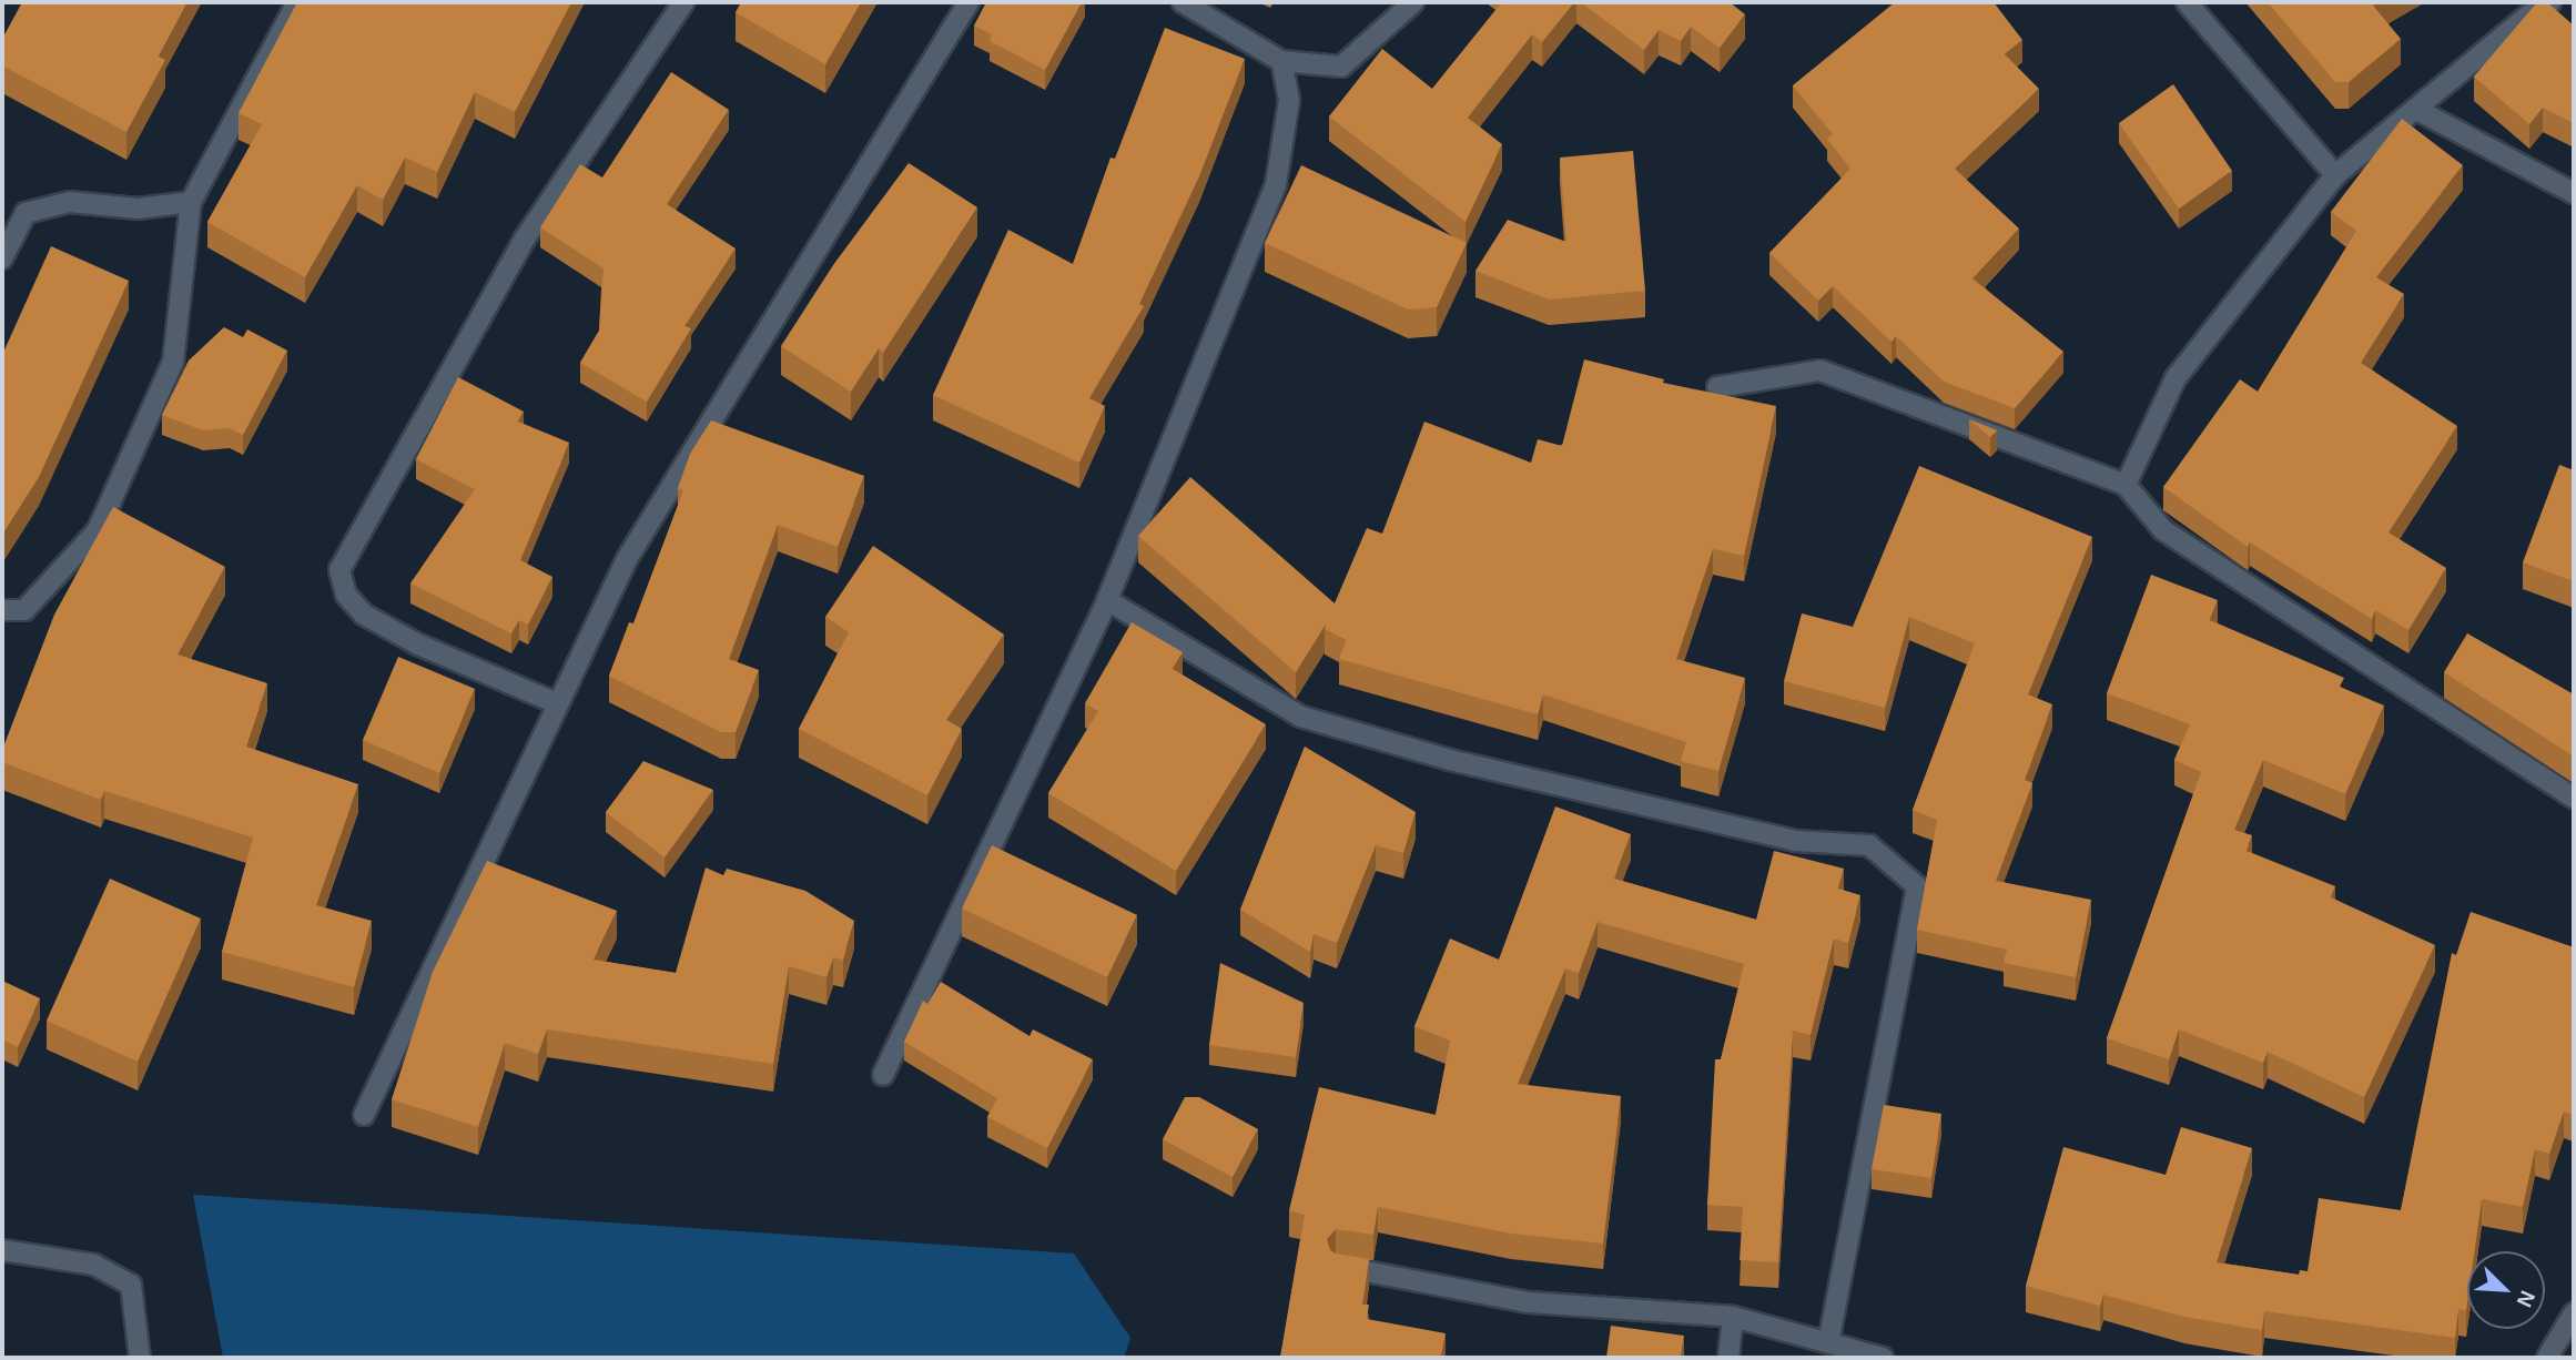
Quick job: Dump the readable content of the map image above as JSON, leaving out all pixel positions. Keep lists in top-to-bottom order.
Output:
{
  "north": "bottom right"
}
